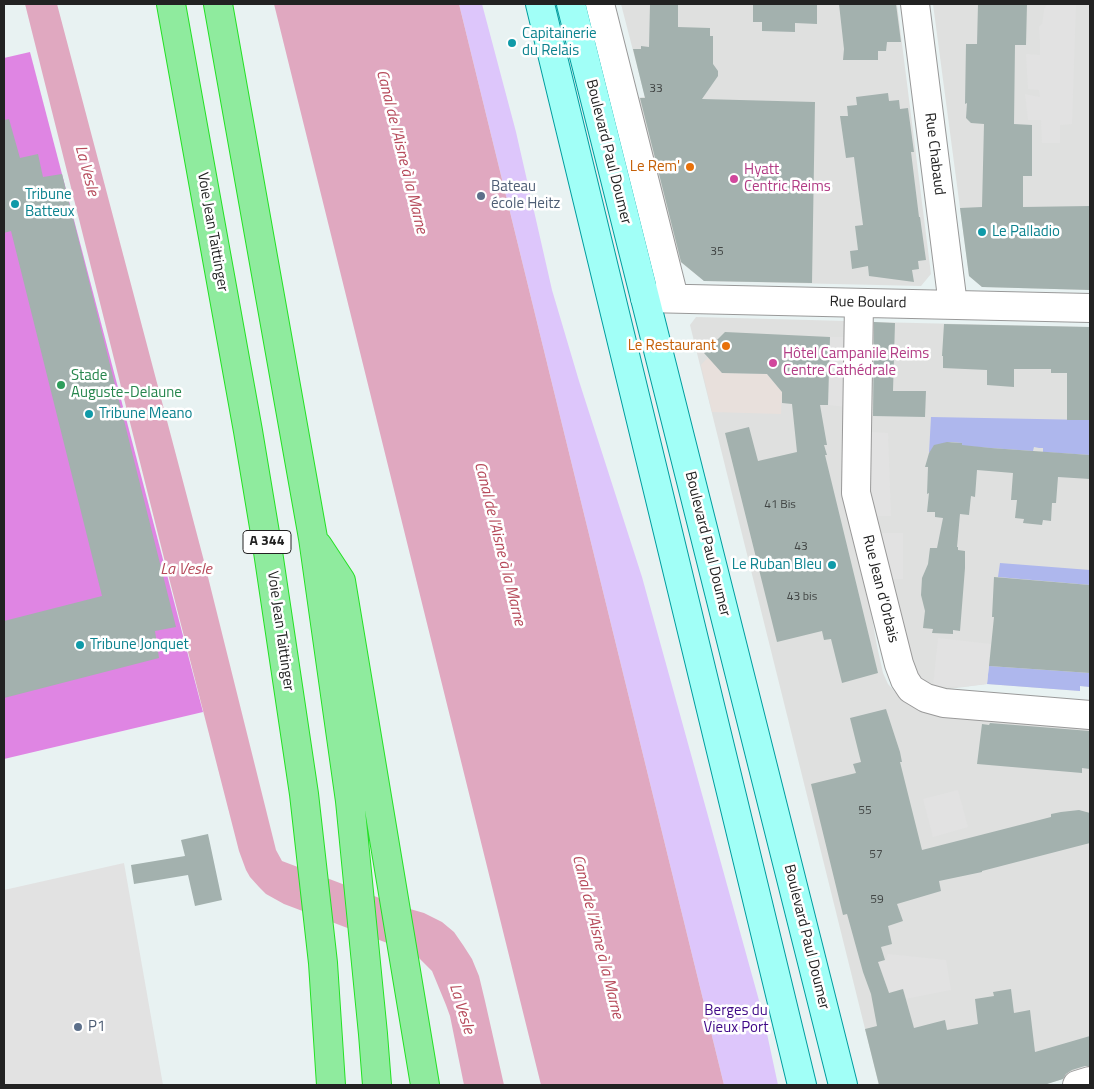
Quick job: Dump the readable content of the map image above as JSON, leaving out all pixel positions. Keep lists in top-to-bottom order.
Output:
{
  "streets": {
    "highway": ["Voie Jean Taittinger", "A 344"],
    "main road": ["Boulevard Paul Doumer"],
    "street": ["Rue Chabaud", "Rue Boulard", "Rue Jean d'Orbais"]
  },
  "crossings": [
    ["Boulevard Paul Doumer", "Rue Boulard"],
    ["Rue Chabaud", "Rue Boulard"],
    ["Rue Boulard", "Rue Jean d'Orbais"]
  ],
  "water": ["Canal de l'Aisne à la Marne", "La Vesle"],
  "parks": ["Berges du Vieux Port"],
  "places": [
    "Capitainerie du Relais",
    "Le Rem'",
    "Hyatt Centric Reims",
    "Bateau école Heitz",
    "Tribune Batteux",
    "Le Palladio",
    "Le Restaurant",
    "Hôtel Campanile Reims Centre Cathédrale",
    "Stade Auguste-Delaune",
    "Tribune Meano",
    "Le Ruban Bleu",
    "Tribune Jonquet",
    "P1"
  ],
  "house_numbers": [
    "33",
    "35",
    "41 Bis",
    "43",
    "43 bis",
    "55",
    "57",
    "59"
  ]
}
